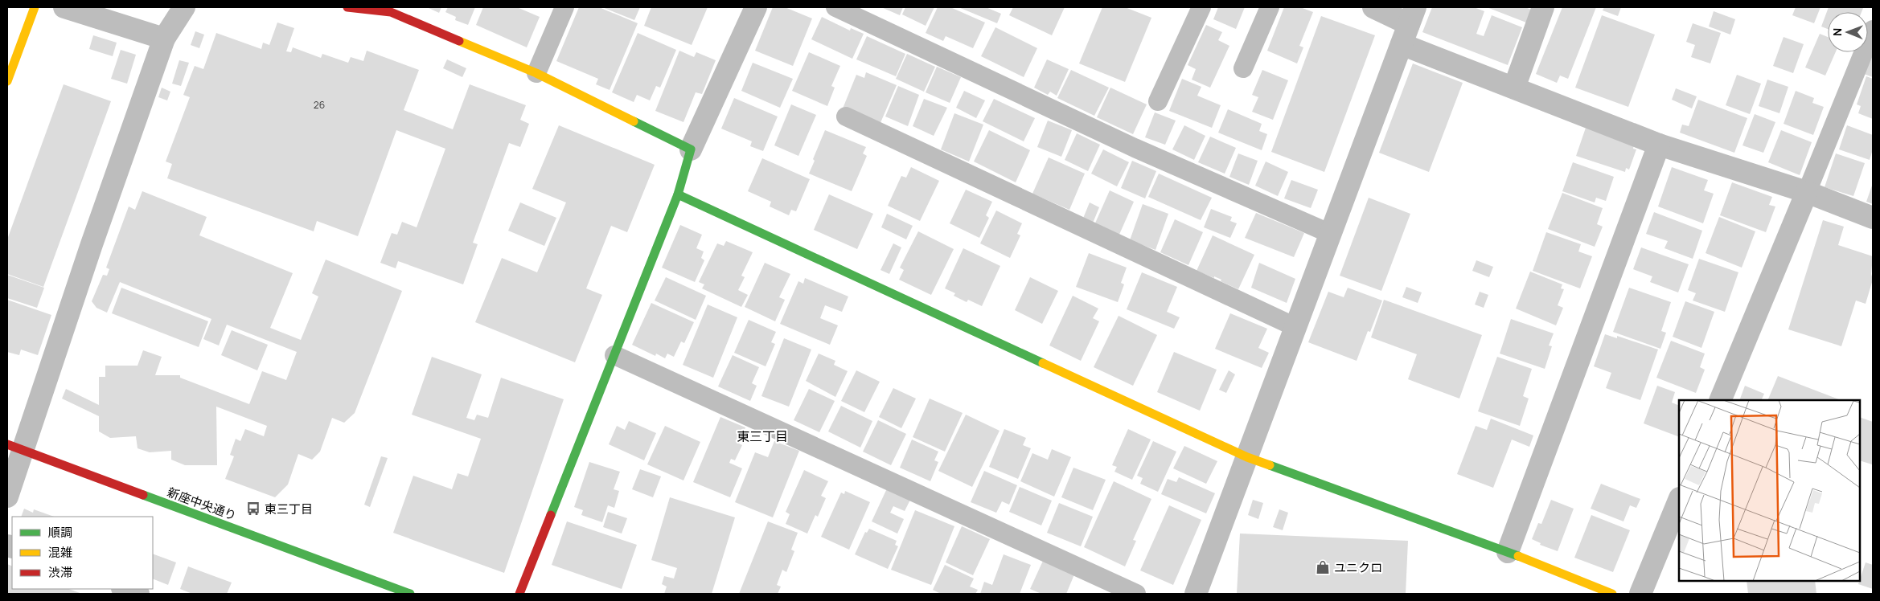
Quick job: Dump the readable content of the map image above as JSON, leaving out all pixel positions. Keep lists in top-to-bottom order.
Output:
{
  "streets": {
    "street": ["新座中央通り"]
  },
  "districts": ["東三丁目"],
  "places": {
    "bus stop": ["東三丁目"],
    "shop": ["ユニクロ"]
  },
  "house_numbers": ["26"],
  "legend": ["順調", "混雑", "渋滞"],
  "north": "left"
}
